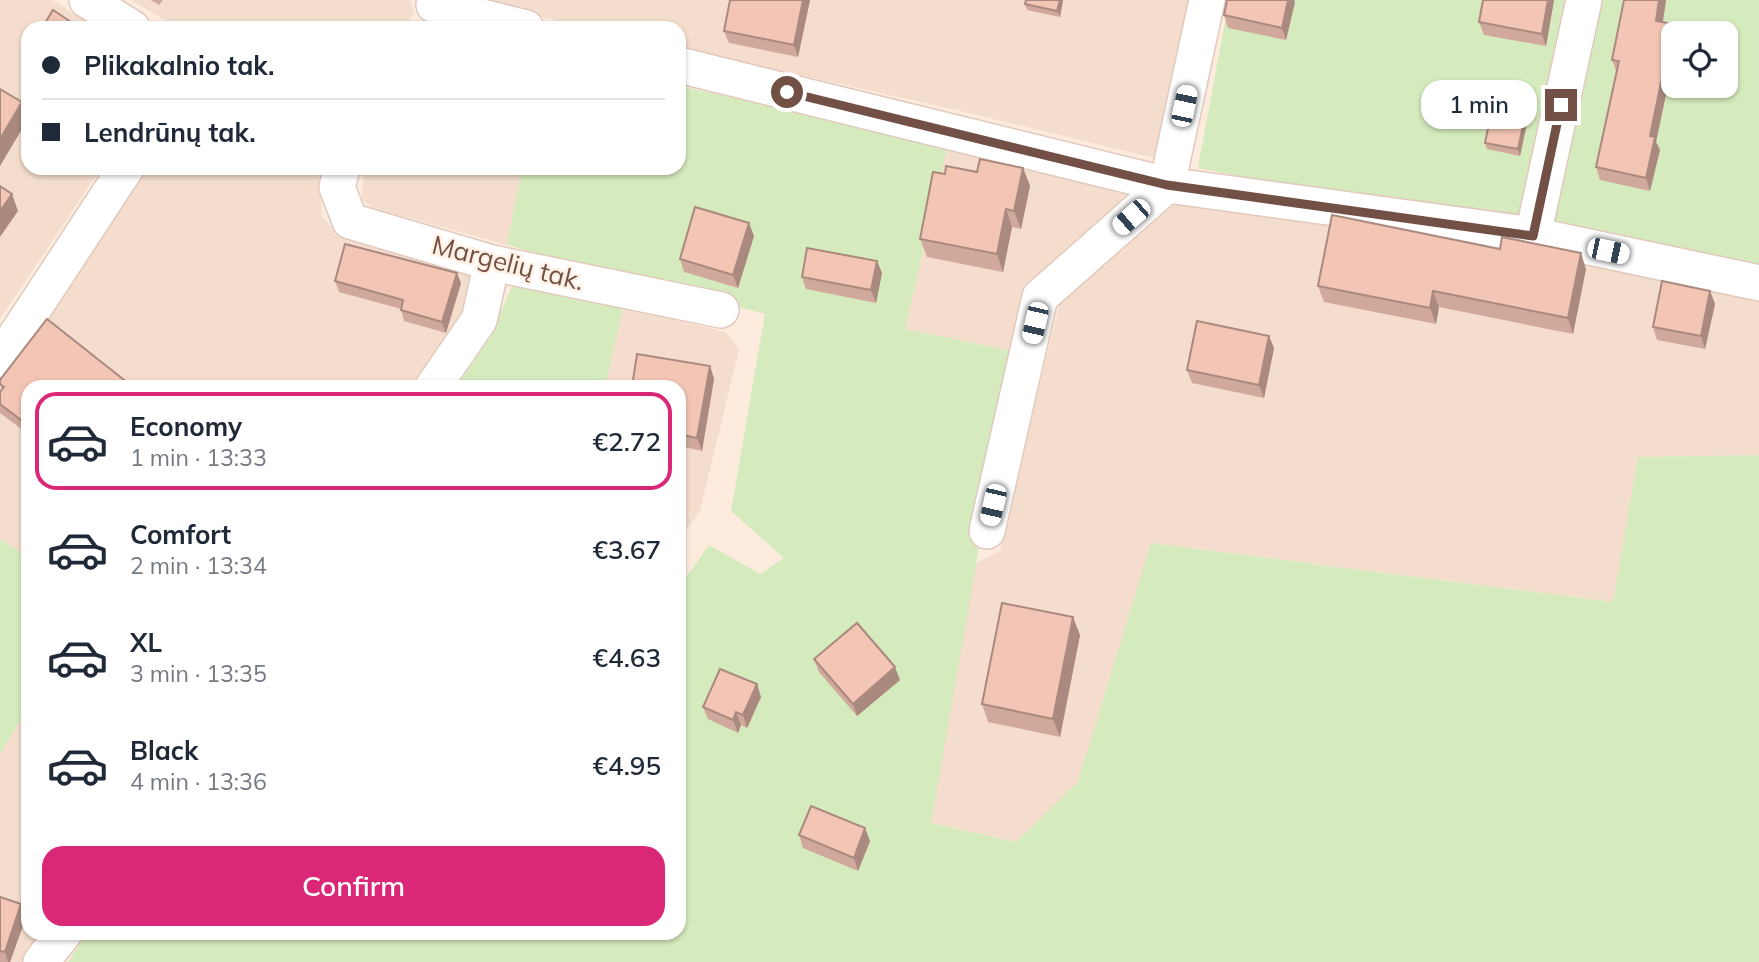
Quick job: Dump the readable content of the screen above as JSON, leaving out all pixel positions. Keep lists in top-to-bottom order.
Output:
{
  "streets": {
    "street": ["Margelių tak."]
  },
  "page": {
    "banner": ["Plikakalnio tak.", "Lendrūnų tak."],
    "bubble": "1 min",
    "list": [
      {
        "name": "Economy",
        "note": "1 min · 13:33",
        "value": "€2.72"
      },
      {
        "name": "Comfort",
        "note": "2 min · 13:34",
        "value": "€3.67"
      },
      {
        "name": "XL",
        "note": "3 min · 13:35",
        "value": "€4.63"
      },
      {
        "name": "Black",
        "note": "4 min · 13:36",
        "value": "€4.95"
      }
    ],
    "buttons": "Confirm"
  }
}
